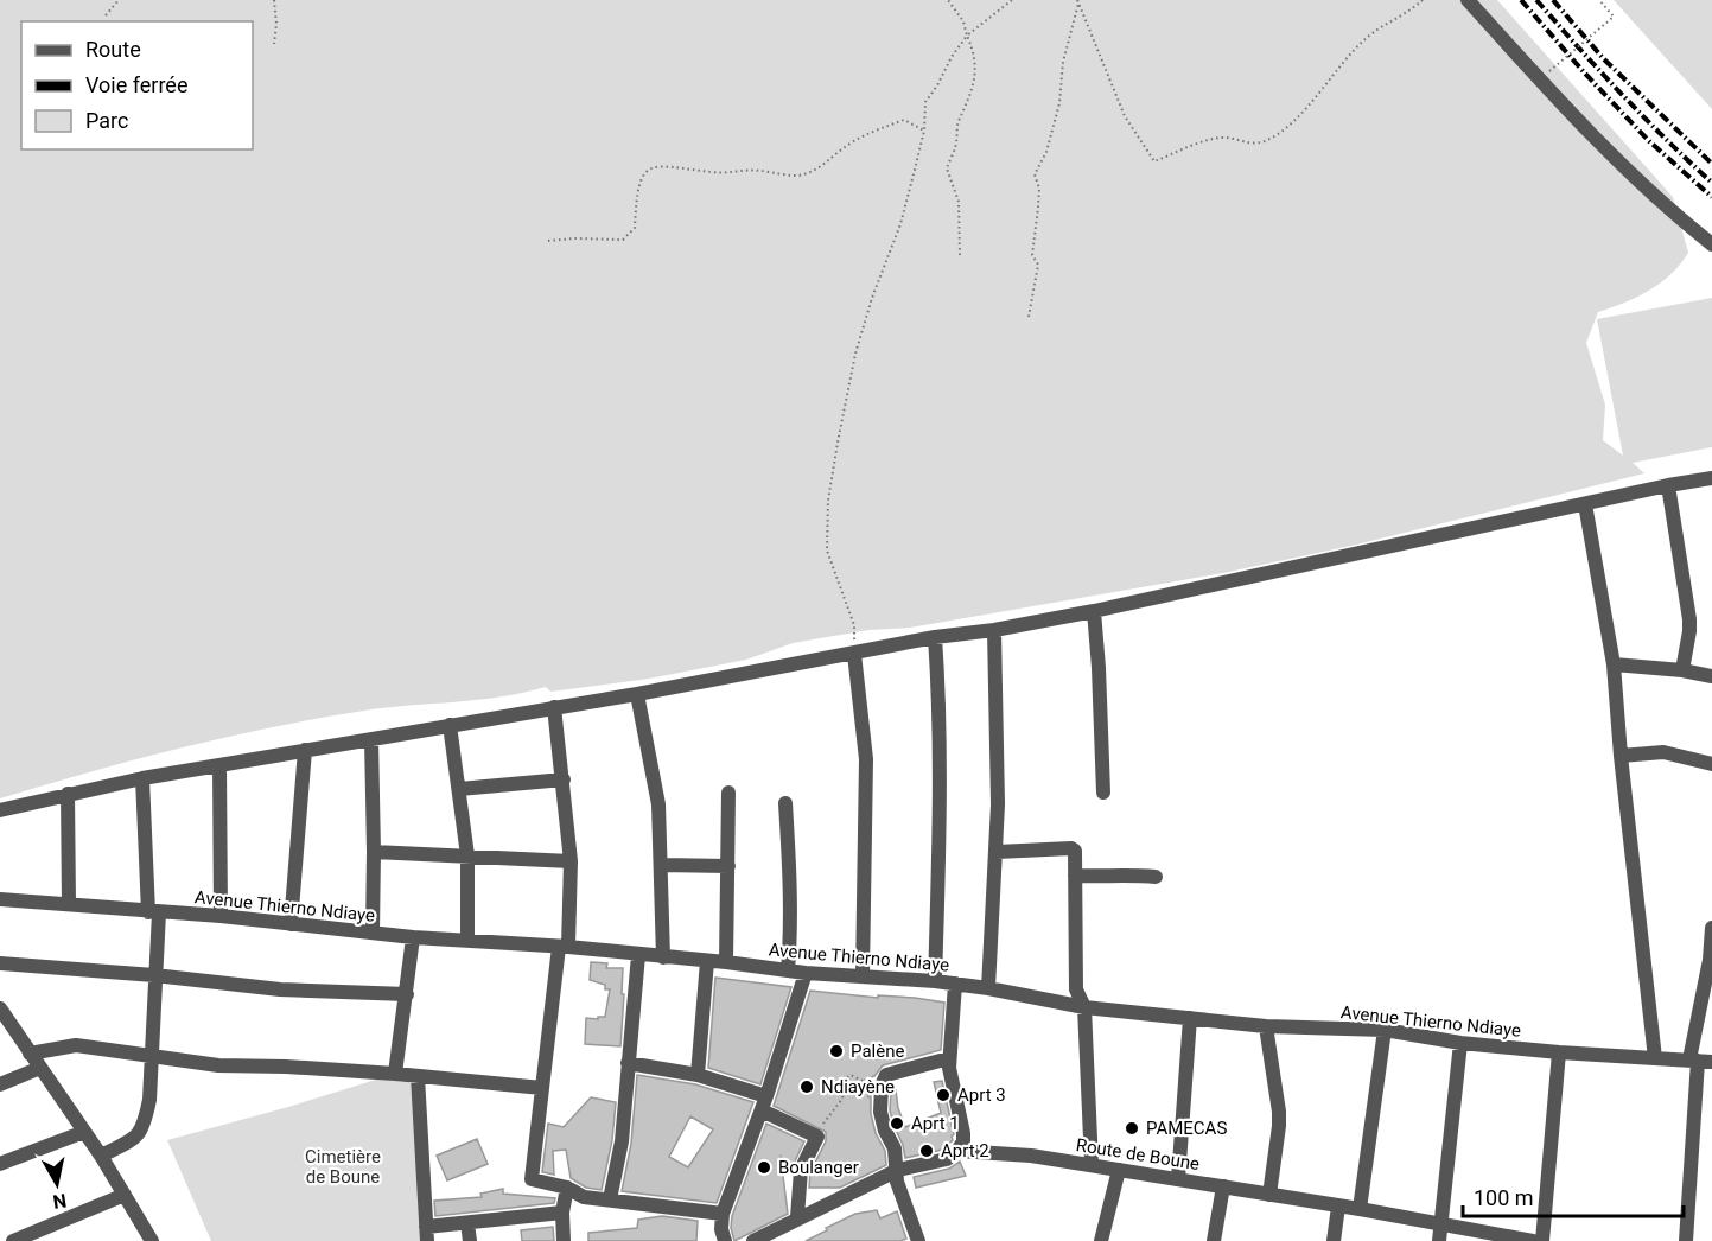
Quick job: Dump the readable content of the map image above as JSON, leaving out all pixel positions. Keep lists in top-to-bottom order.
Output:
{
  "streets": {
    "street": ["Avenue Thierno Ndiaye", "Route de Boune"]
  },
  "parks": ["Cimetière de Boune"],
  "places": [
    "Palène",
    "Ndiayène",
    "Aprt 3",
    "Aprt 1",
    "PAMECAS",
    "Aprt 2",
    "Boulanger"
  ],
  "legend": ["Route", "Voie ferrée", "Parc"],
  "scale_bar": "100 m",
  "north": "bottom"
}
